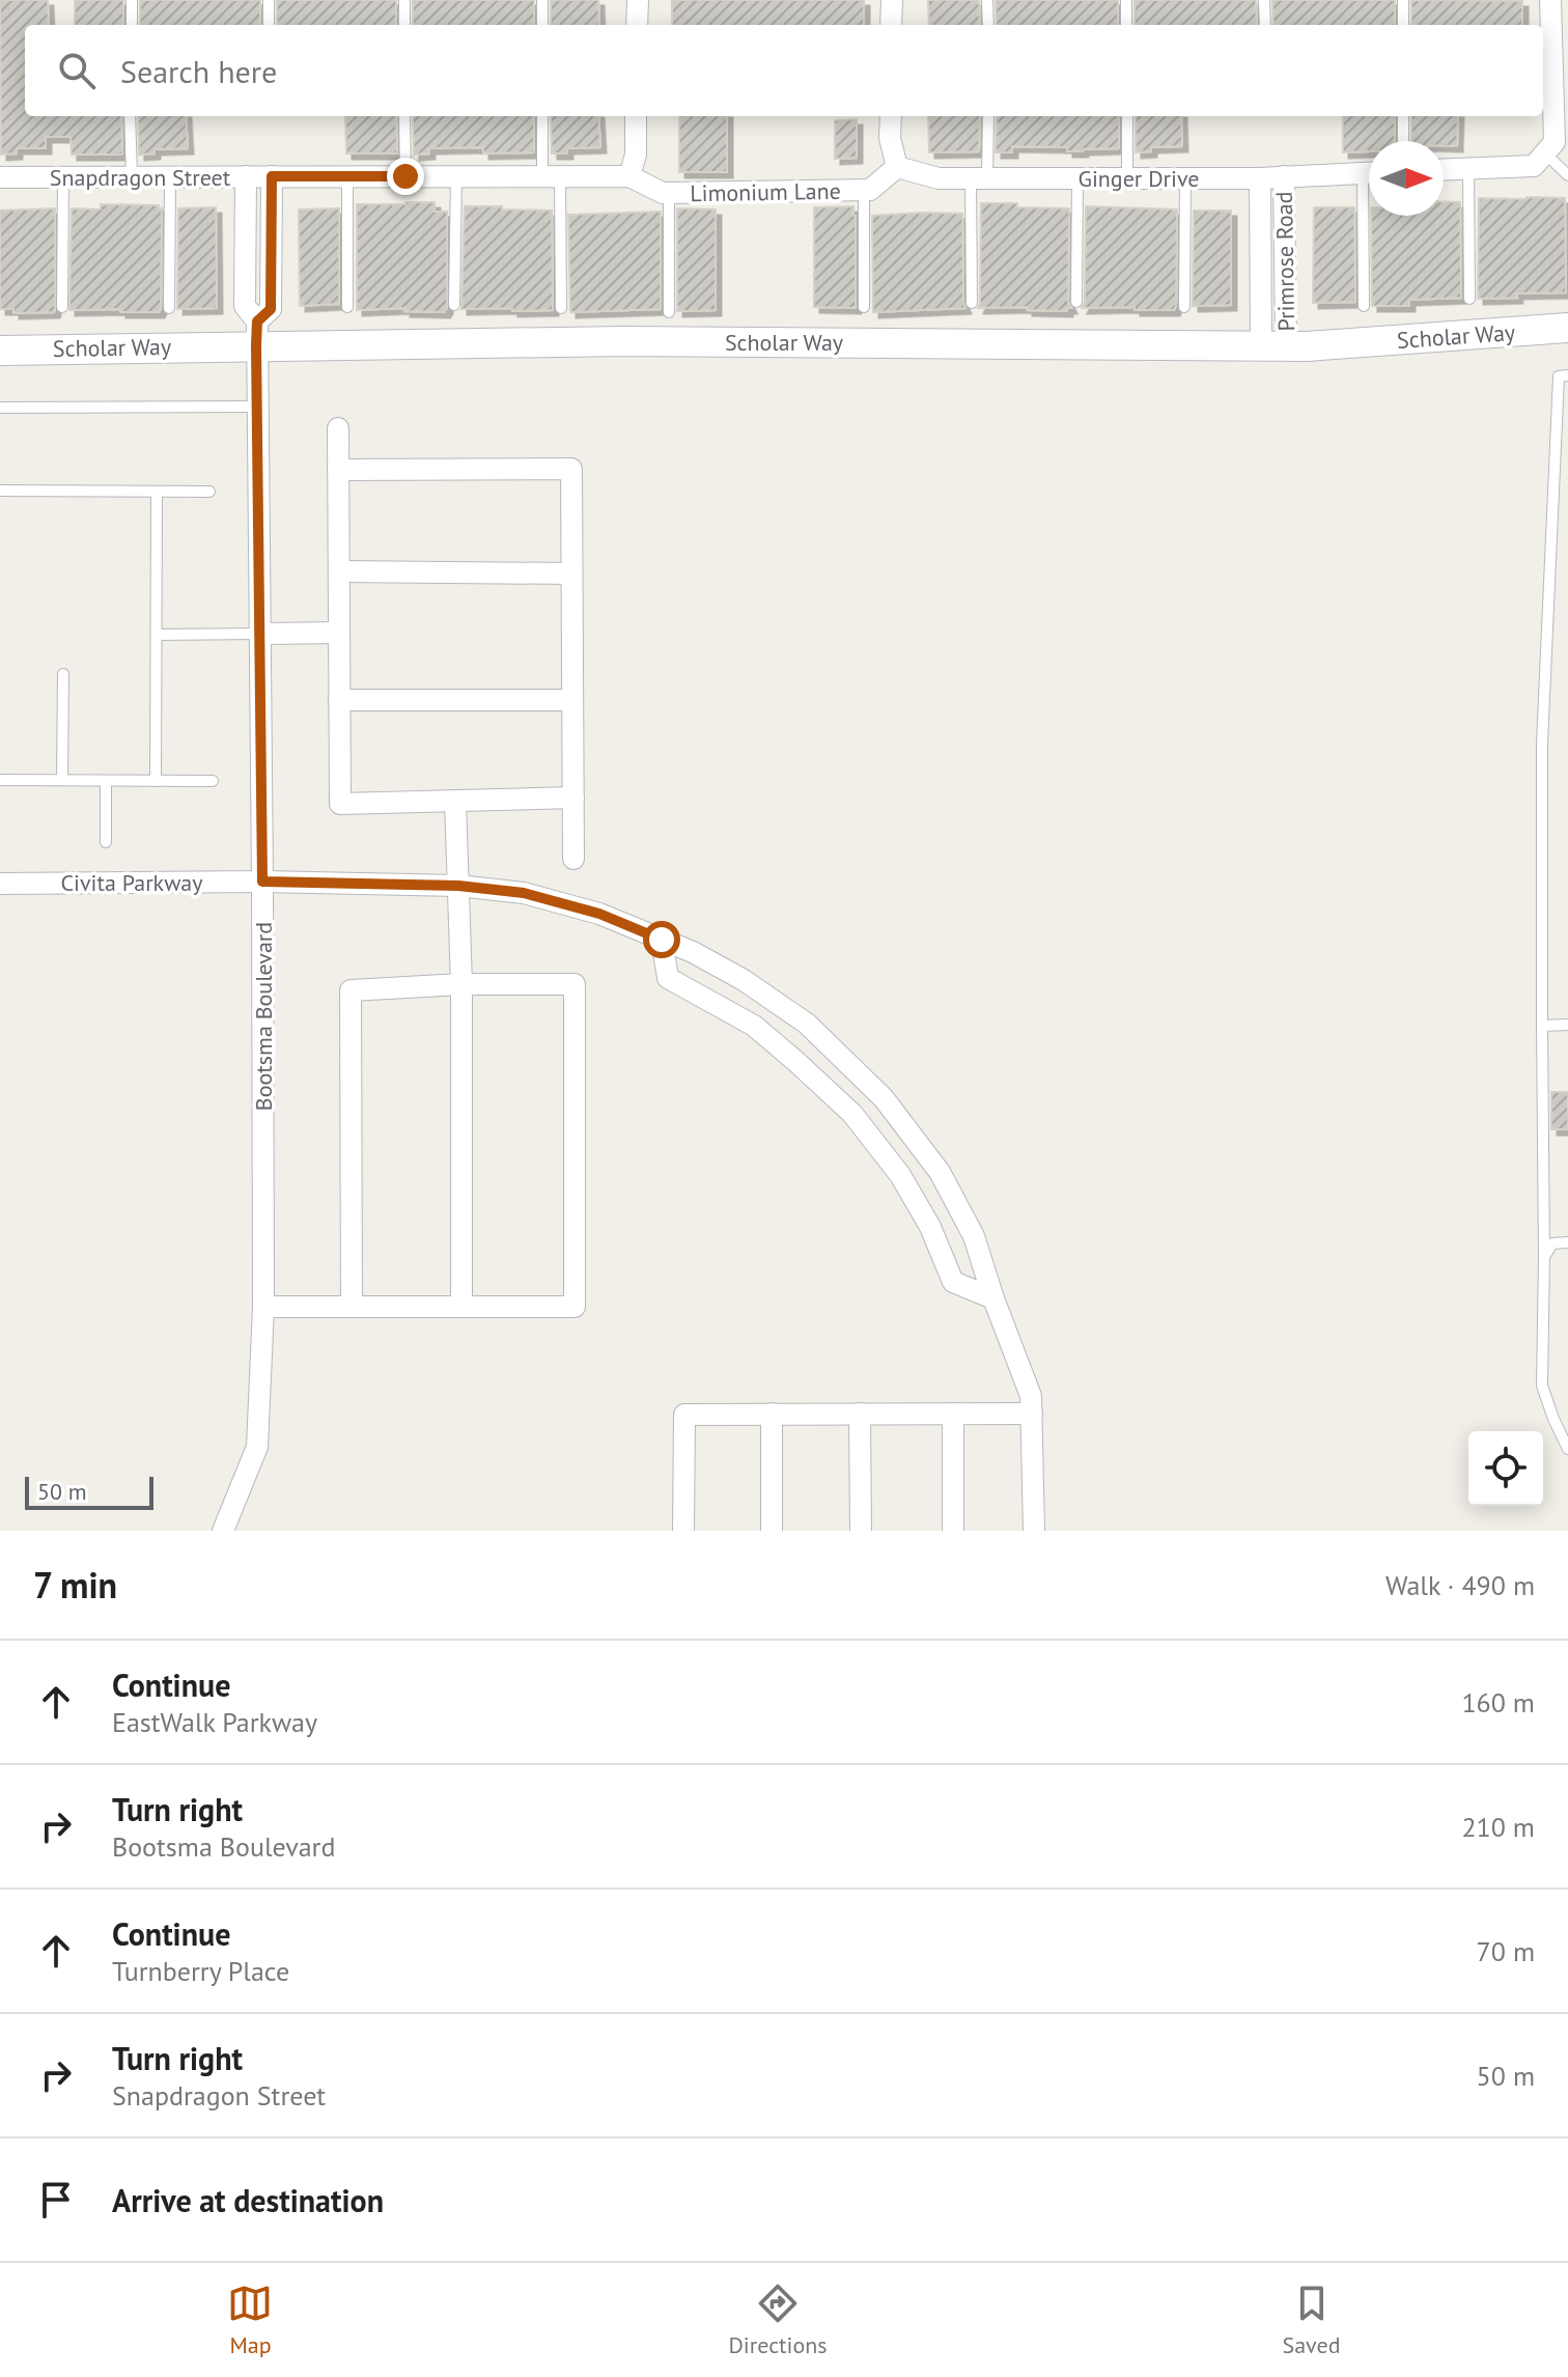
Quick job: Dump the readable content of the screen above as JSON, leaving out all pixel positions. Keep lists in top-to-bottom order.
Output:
{
  "streets": {
    "street": [
      "Snapdragon Street",
      "Ginger Drive",
      "Limonium Lane",
      "Primrose Road",
      "Scholar Way",
      "Civita Parkway",
      "Bootsma Boulevard"
    ]
  },
  "crossings": [
    ["Snapdragon Street", "Limonium Lane"],
    ["Ginger Drive", "Limonium Lane"],
    ["Ginger Drive", "Primrose Road"],
    ["Primrose Road", "Scholar Way"],
    ["Scholar Way", "Bootsma Boulevard"],
    ["Civita Parkway", "Bootsma Boulevard"]
  ],
  "scale_bar": "50 m",
  "north": "right",
  "page": {
    "search": "Search here",
    "scale": "50 m",
    "heading": ["7 min", "Walk · 490 m"],
    "list": [
      ["Continue", "EastWalk Parkway", "160 m"],
      ["Turn right", "Bootsma Boulevard", "210 m"],
      ["Continue", "Turnberry Place", "70 m"],
      ["Turn right", "Snapdragon Street", "50 m"],
      "Arrive at destination"
    ],
    "nav": ["Map", "Directions", "Saved"]
  }
}
